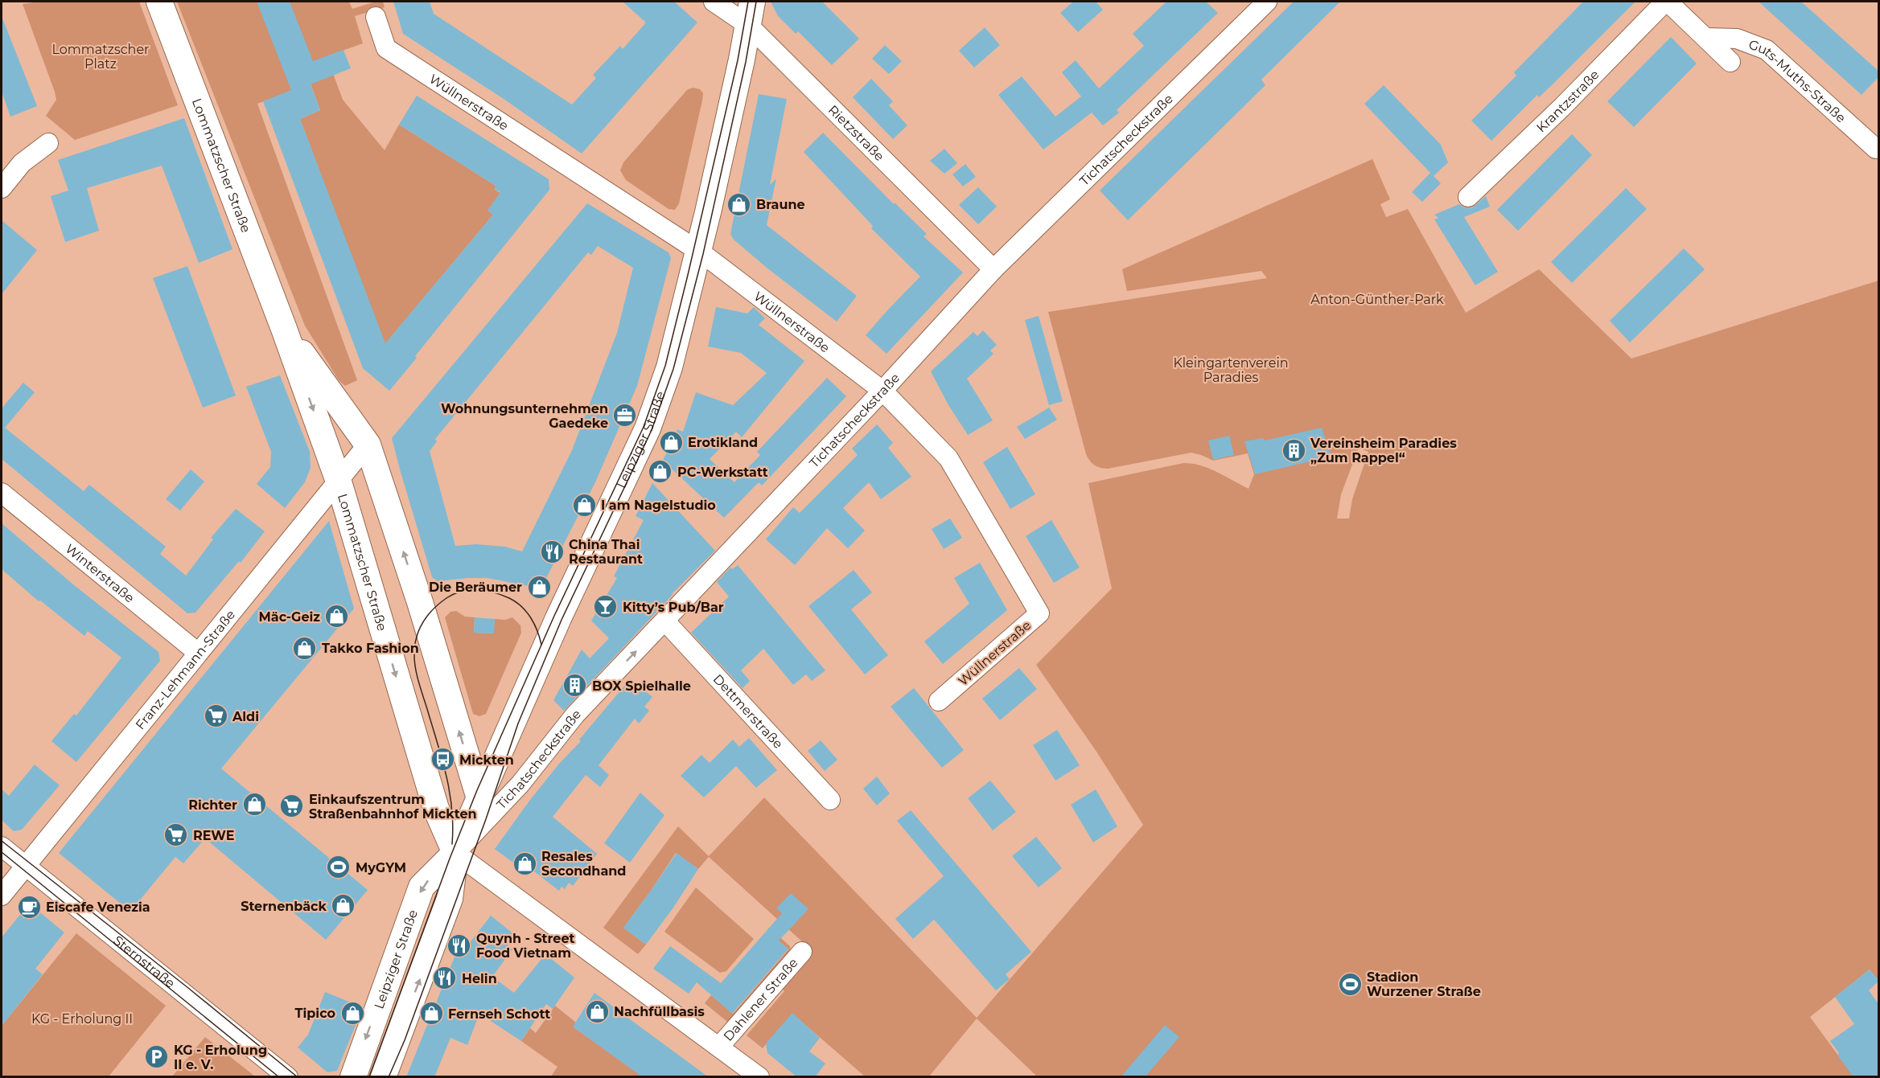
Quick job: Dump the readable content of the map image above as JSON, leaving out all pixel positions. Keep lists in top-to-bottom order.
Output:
{
  "streets": {
    "main road": ["Lommatzscher Straße", "Leipziger Straße"],
    "street": [
      "Guts-Muths-Straße",
      "Krantzstraße",
      "Wüllnerstraße",
      "Rietzstraße",
      "Tichatscheckstraße",
      "Winterstraße",
      "Franz-Lehmann-Straße",
      "Dettmerstraße",
      "Sternstraße",
      "Dahlener Straße"
    ]
  },
  "crossings": [
    ["Guts-Muths-Straße", "Krantzstraße"],
    ["Wüllnerstraße", "Tichatscheckstraße"],
    ["Wüllnerstraße", "Leipziger Straße"],
    ["Rietzstraße", "Tichatscheckstraße"],
    ["Rietzstraße", "Leipziger Straße"],
    ["Tichatscheckstraße", "Lommatzscher Straße"],
    ["Tichatscheckstraße", "Leipziger Straße"],
    ["Tichatscheckstraße", "Dettmerstraße"],
    ["Lommatzscher Straße", "Leipziger Straße"],
    ["Lommatzscher Straße", "Franz-Lehmann-Straße"],
    ["Winterstraße", "Franz-Lehmann-Straße"],
    ["Franz-Lehmann-Straße", "Sternstraße"]
  ],
  "parks": [
    "Lommatzscher Platz",
    "Anton-Günther-Park",
    "Kleingartenverein Paradies",
    "KG - Erholung II"
  ],
  "places": {
    "shop": [
      "Braune",
      "Erotikland",
      "PC-Werkstatt",
      "I am Nagelstudio",
      "Die Beräumer",
      "Mäc-Geiz",
      "Takko Fashion",
      "Richter",
      "Resales Secondhand",
      "Sternenbäck",
      "Nachfüllbasis",
      "Tipico",
      "Fernseh Schott"
    ],
    "office": ["Wohnungsunternehmen Gaedeke"],
    "building": ["Vereinsheim Paradies „Zum Rappel“", "BOX Spielhalle"],
    "restaurant": ["China Thai Restaurant", "Quynh - Street Food Vietnam", "Helin"],
    "bar": ["Kitty’s Pub/Bar"],
    "supermarket": ["Aldi", "Einkaufszentrum Straßenbahnhof Mickten", "REWE"],
    "bus stop": ["Mickten"],
    "sports": ["MyGYM", "Stadion Wurzener Straße"],
    "cafe": ["Eiscafe Venezia"],
    "parking": ["KG - Erholung II e. V."]
  }
}
